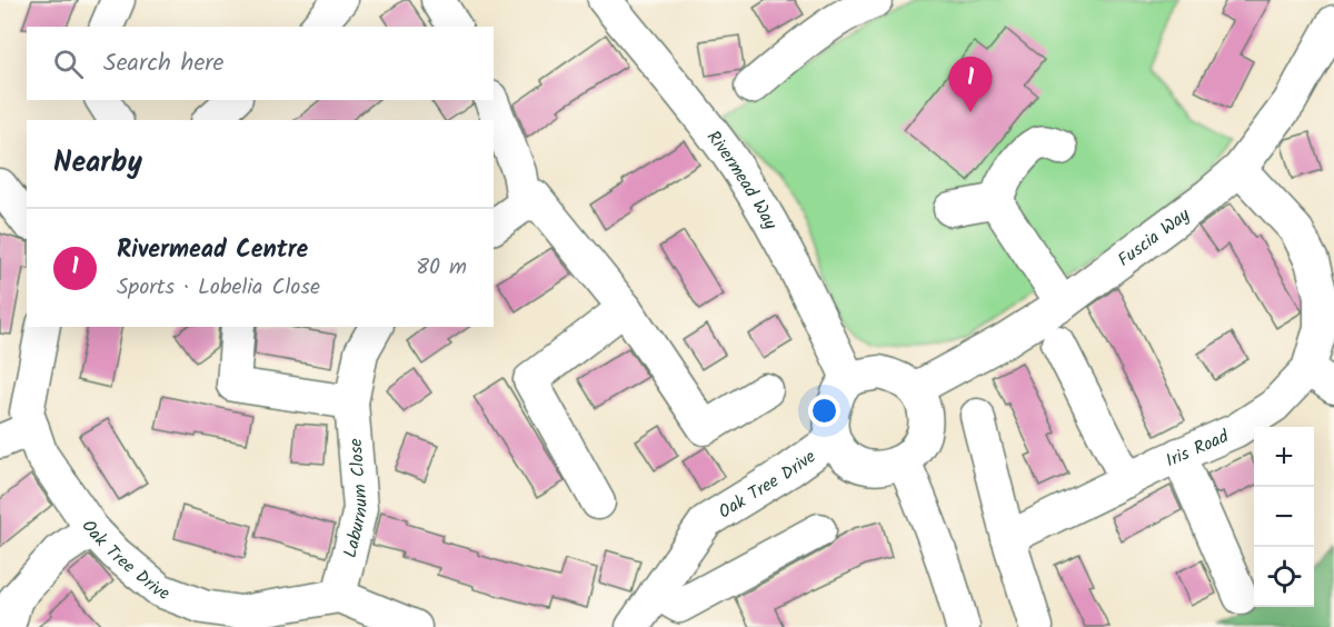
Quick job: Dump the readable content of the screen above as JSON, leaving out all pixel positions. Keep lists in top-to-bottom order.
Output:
{
  "streets": {
    "street": [
      "Rivermead Way",
      "Fuscia Way",
      "Iris Road",
      "Oak Tree Drive",
      "Laburnum Close"
    ]
  },
  "crossings": [
    ["Rivermead Way", "Fuscia Way"],
    ["Rivermead Way", "Oak Tree Drive"],
    ["Fuscia Way", "Iris Road"],
    ["Fuscia Way", "Oak Tree Drive"],
    ["Oak Tree Drive", "Laburnum Close"]
  ],
  "page": {
    "search": "Search here",
    "pins": "1",
    "heading": "Nearby",
    "list": [
      {
        "mark": "1",
        "name": "Rivermead Centre",
        "note": "Sports · Lobelia Close",
        "value": "80 m"
      }
    ],
    "map_buttons": ["+", "−"]
  }
}
